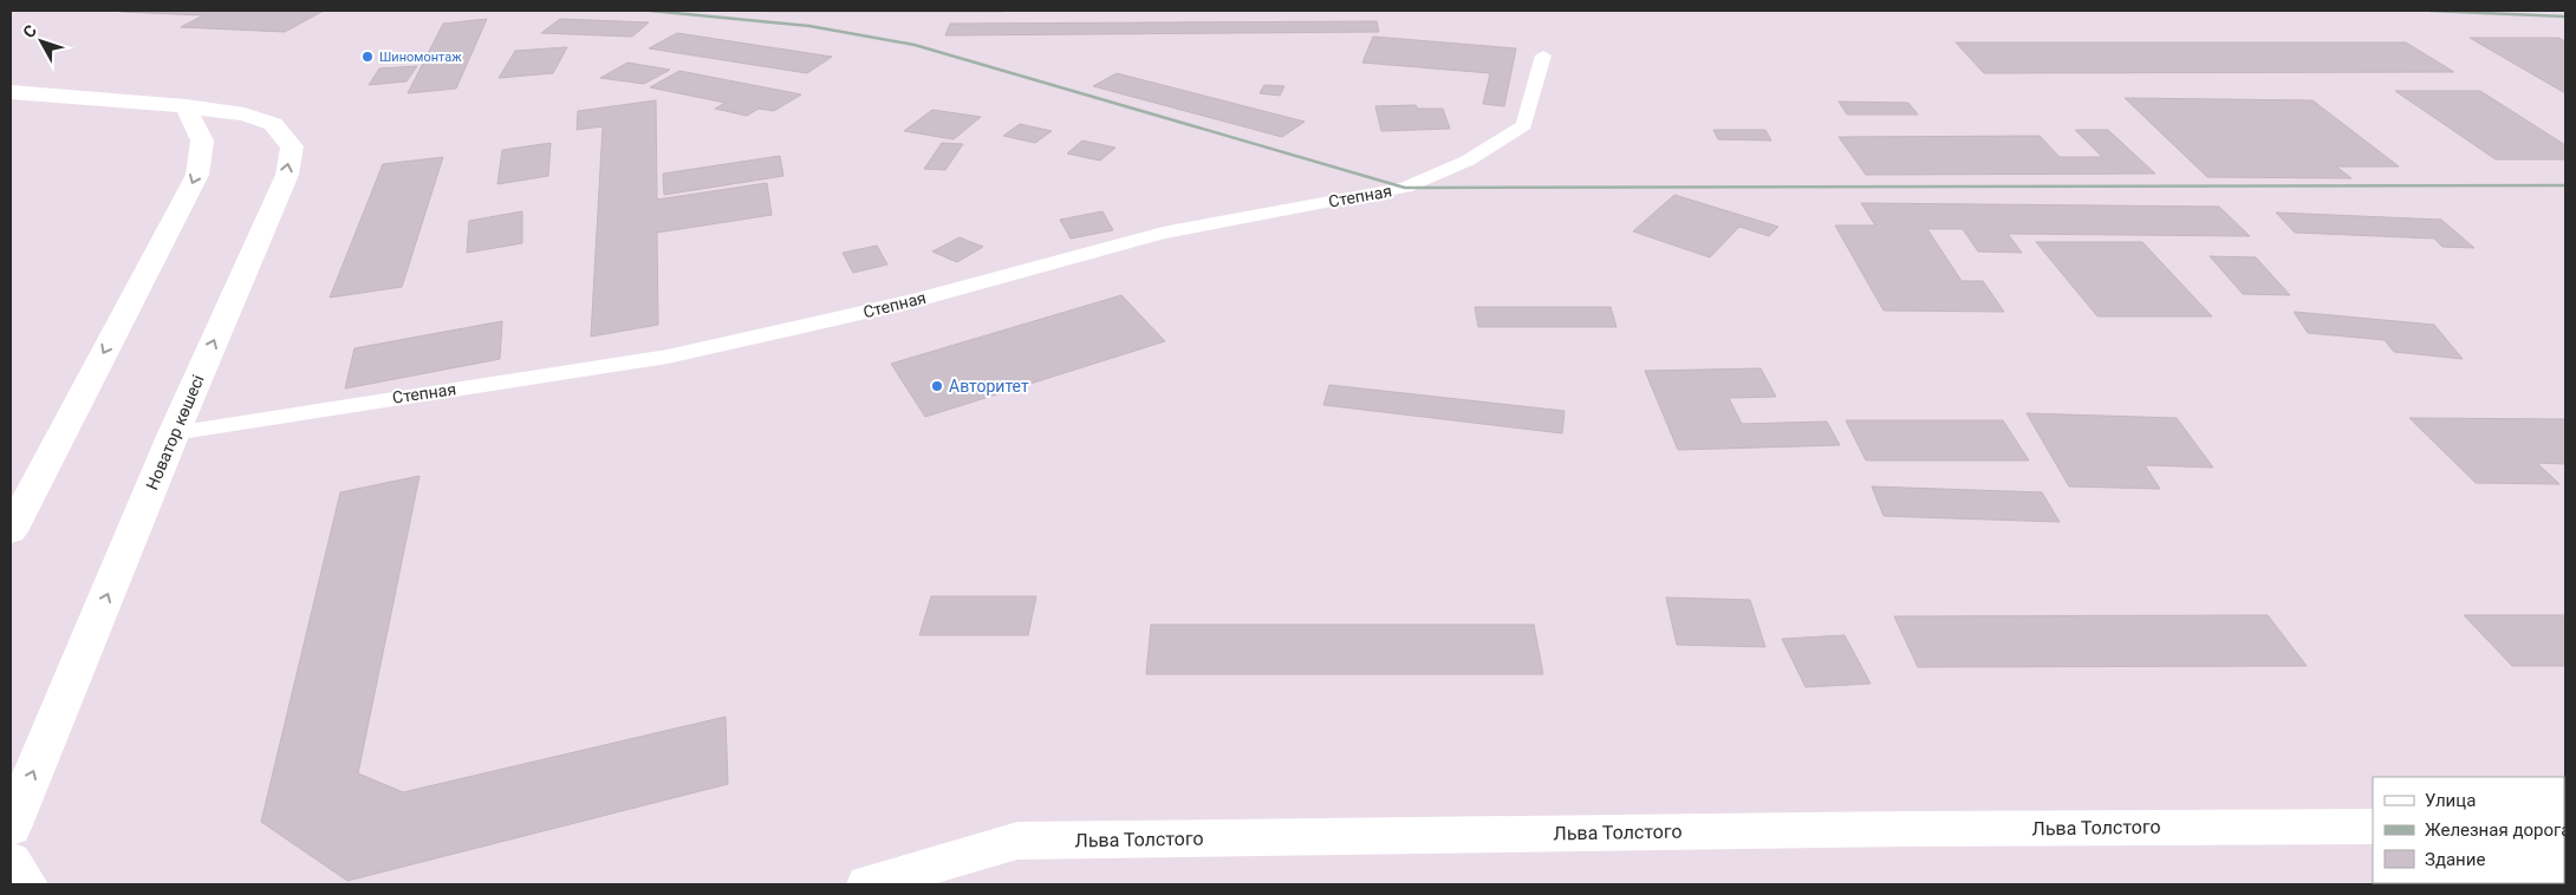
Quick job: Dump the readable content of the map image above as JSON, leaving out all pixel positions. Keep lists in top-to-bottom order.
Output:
{
  "streets": {
    "main road": ["Новатор көшесі", "Льва Толстого"],
    "street": ["Степная"]
  },
  "crossings": [
    ["Степная", "Новатор көшесі"]
  ],
  "places": ["Шиномонтаж", "Авторитет"],
  "legend": ["Улица", "Железная дорога", "Здание"],
  "north": "top left"
}
